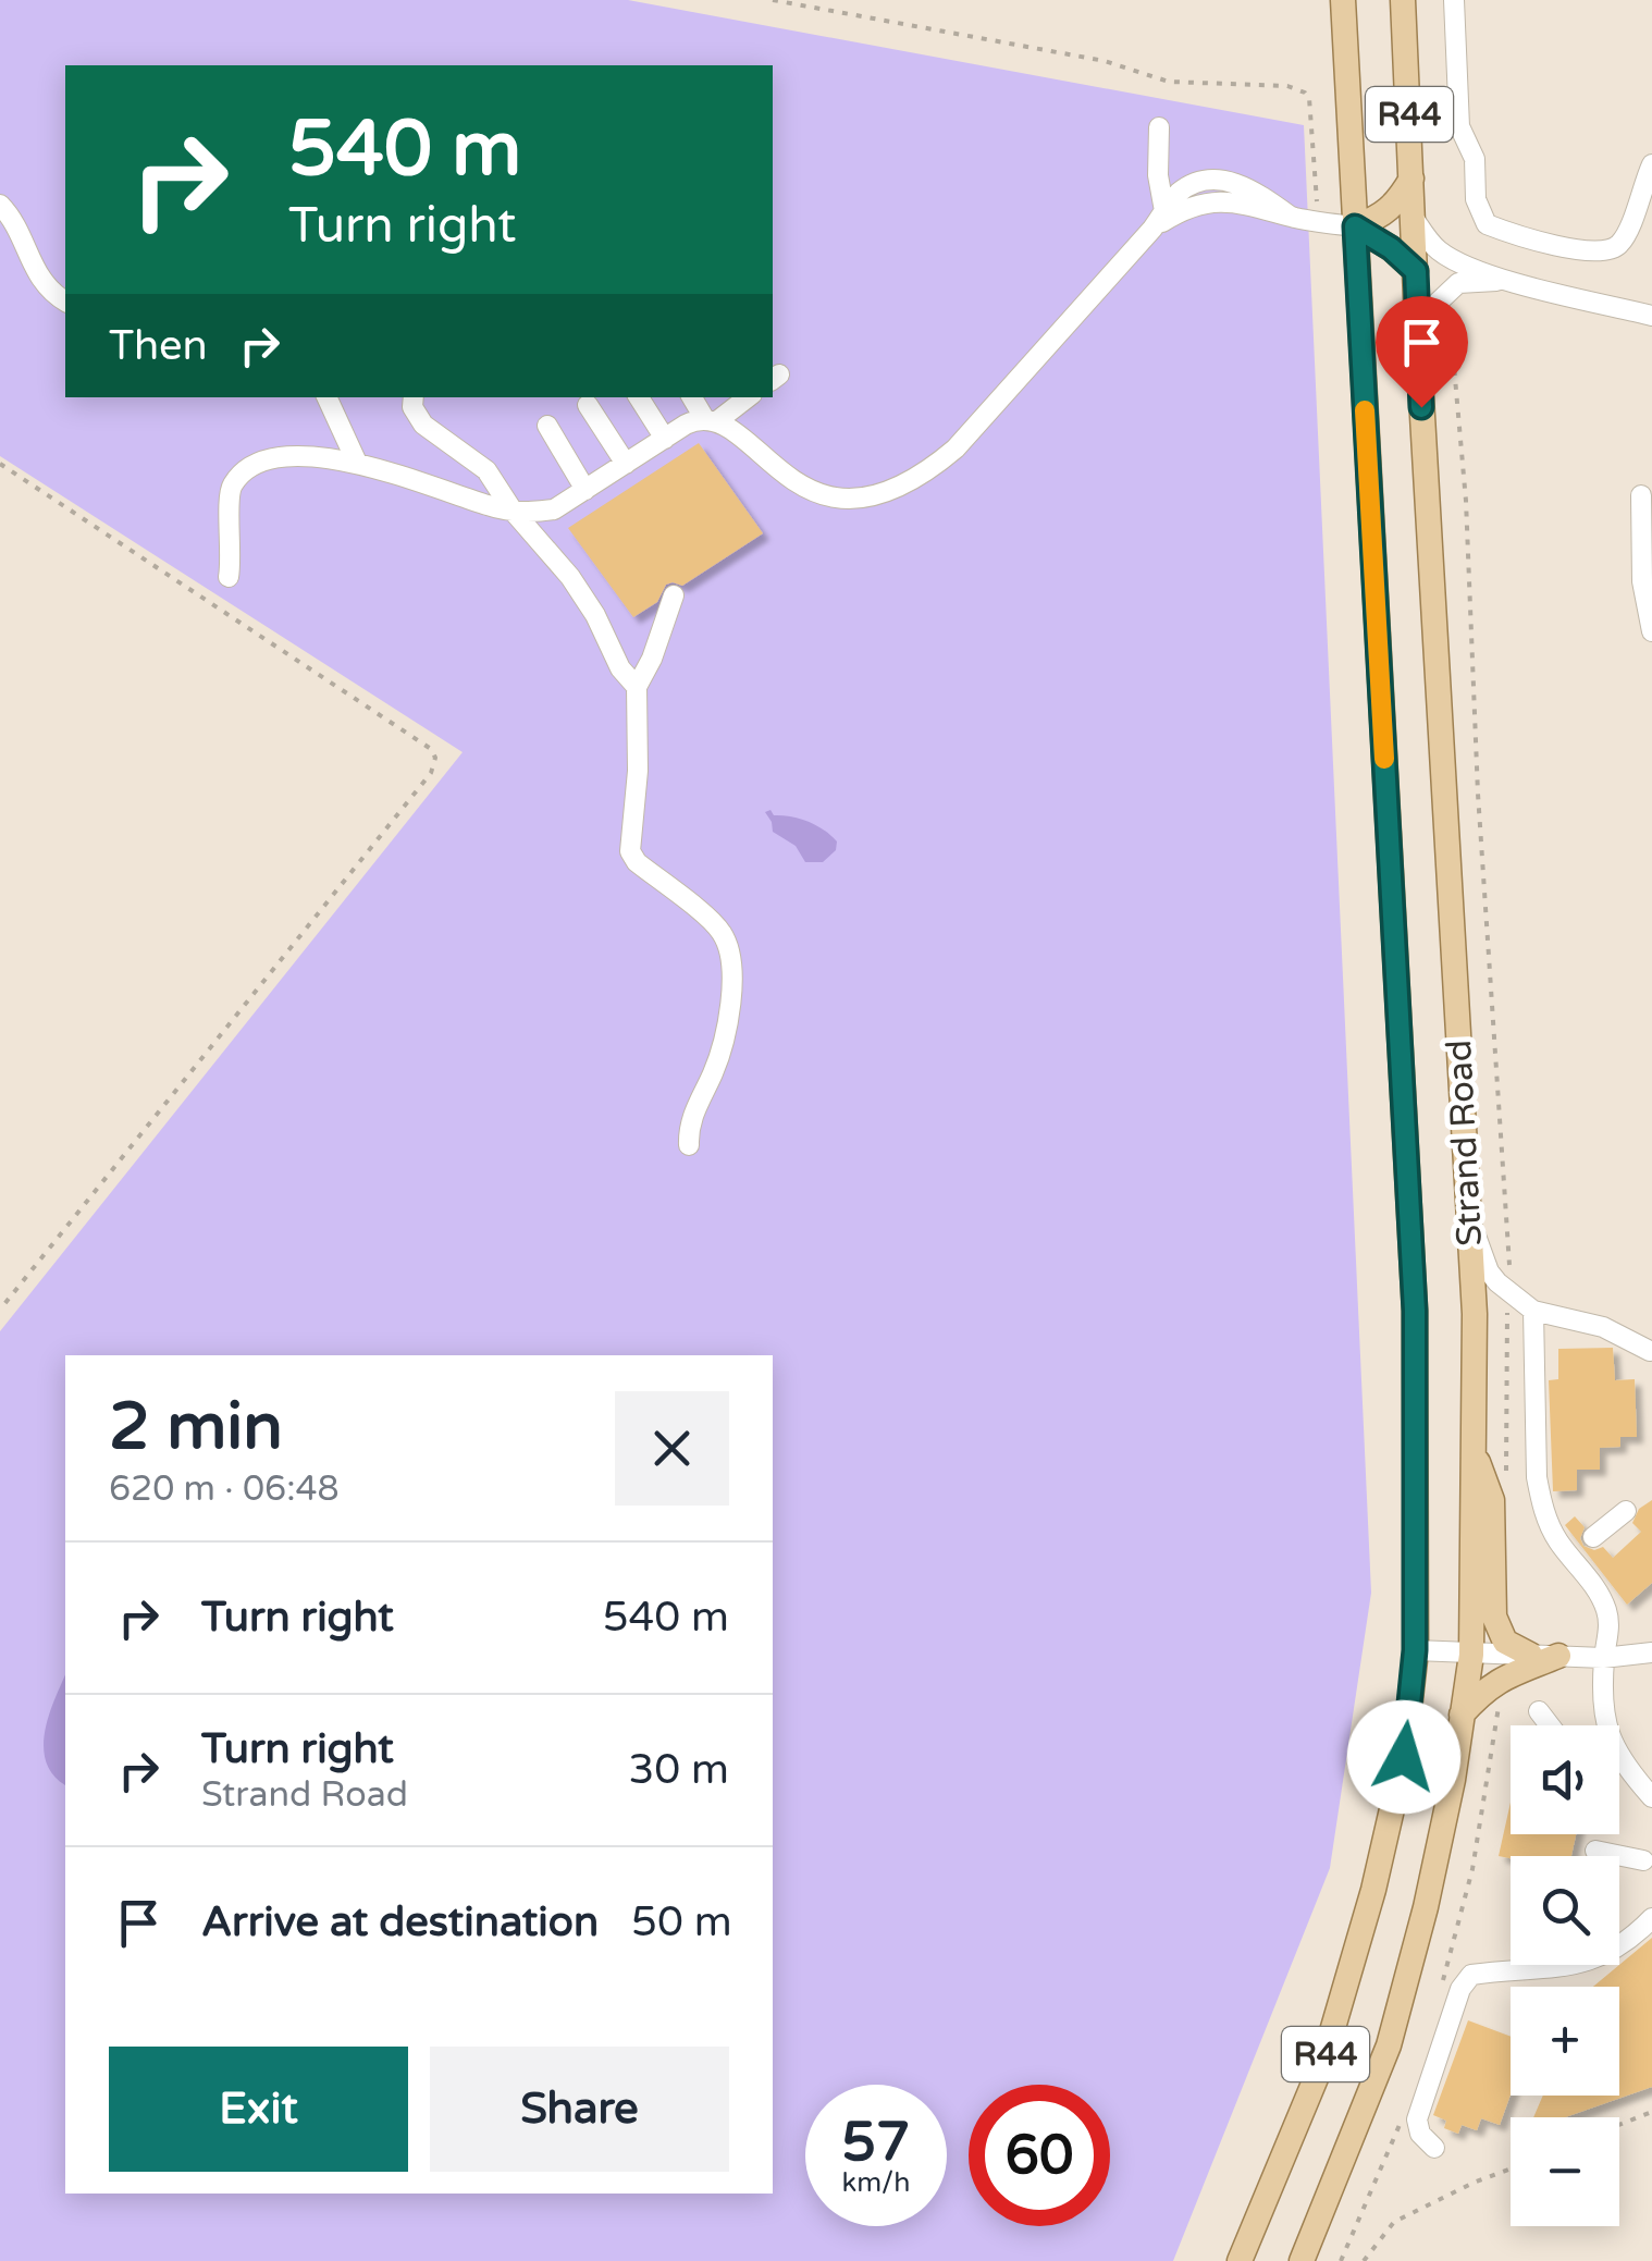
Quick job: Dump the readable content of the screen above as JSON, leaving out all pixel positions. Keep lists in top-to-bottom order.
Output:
{
  "streets": {
    "main road": ["R44", "Strand Road"]
  },
  "page": {
    "turn": ["540 m", "Turn right"],
    "then": "Then",
    "heading": ["2 min", "620 m · 06:48"],
    "list": [
      {
        "name": "Turn right",
        "value": "540 m"
      },
      {
        "name": "Turn right",
        "note": "Strand Road",
        "value": "30 m"
      },
      {
        "name": "Arrive at destination",
        "value": "50 m"
      }
    ],
    "map_buttons": ["+", "−"],
    "buttons": ["Exit", "Share"],
    "speed": "57 km/h",
    "limit": "60"
  }
}
